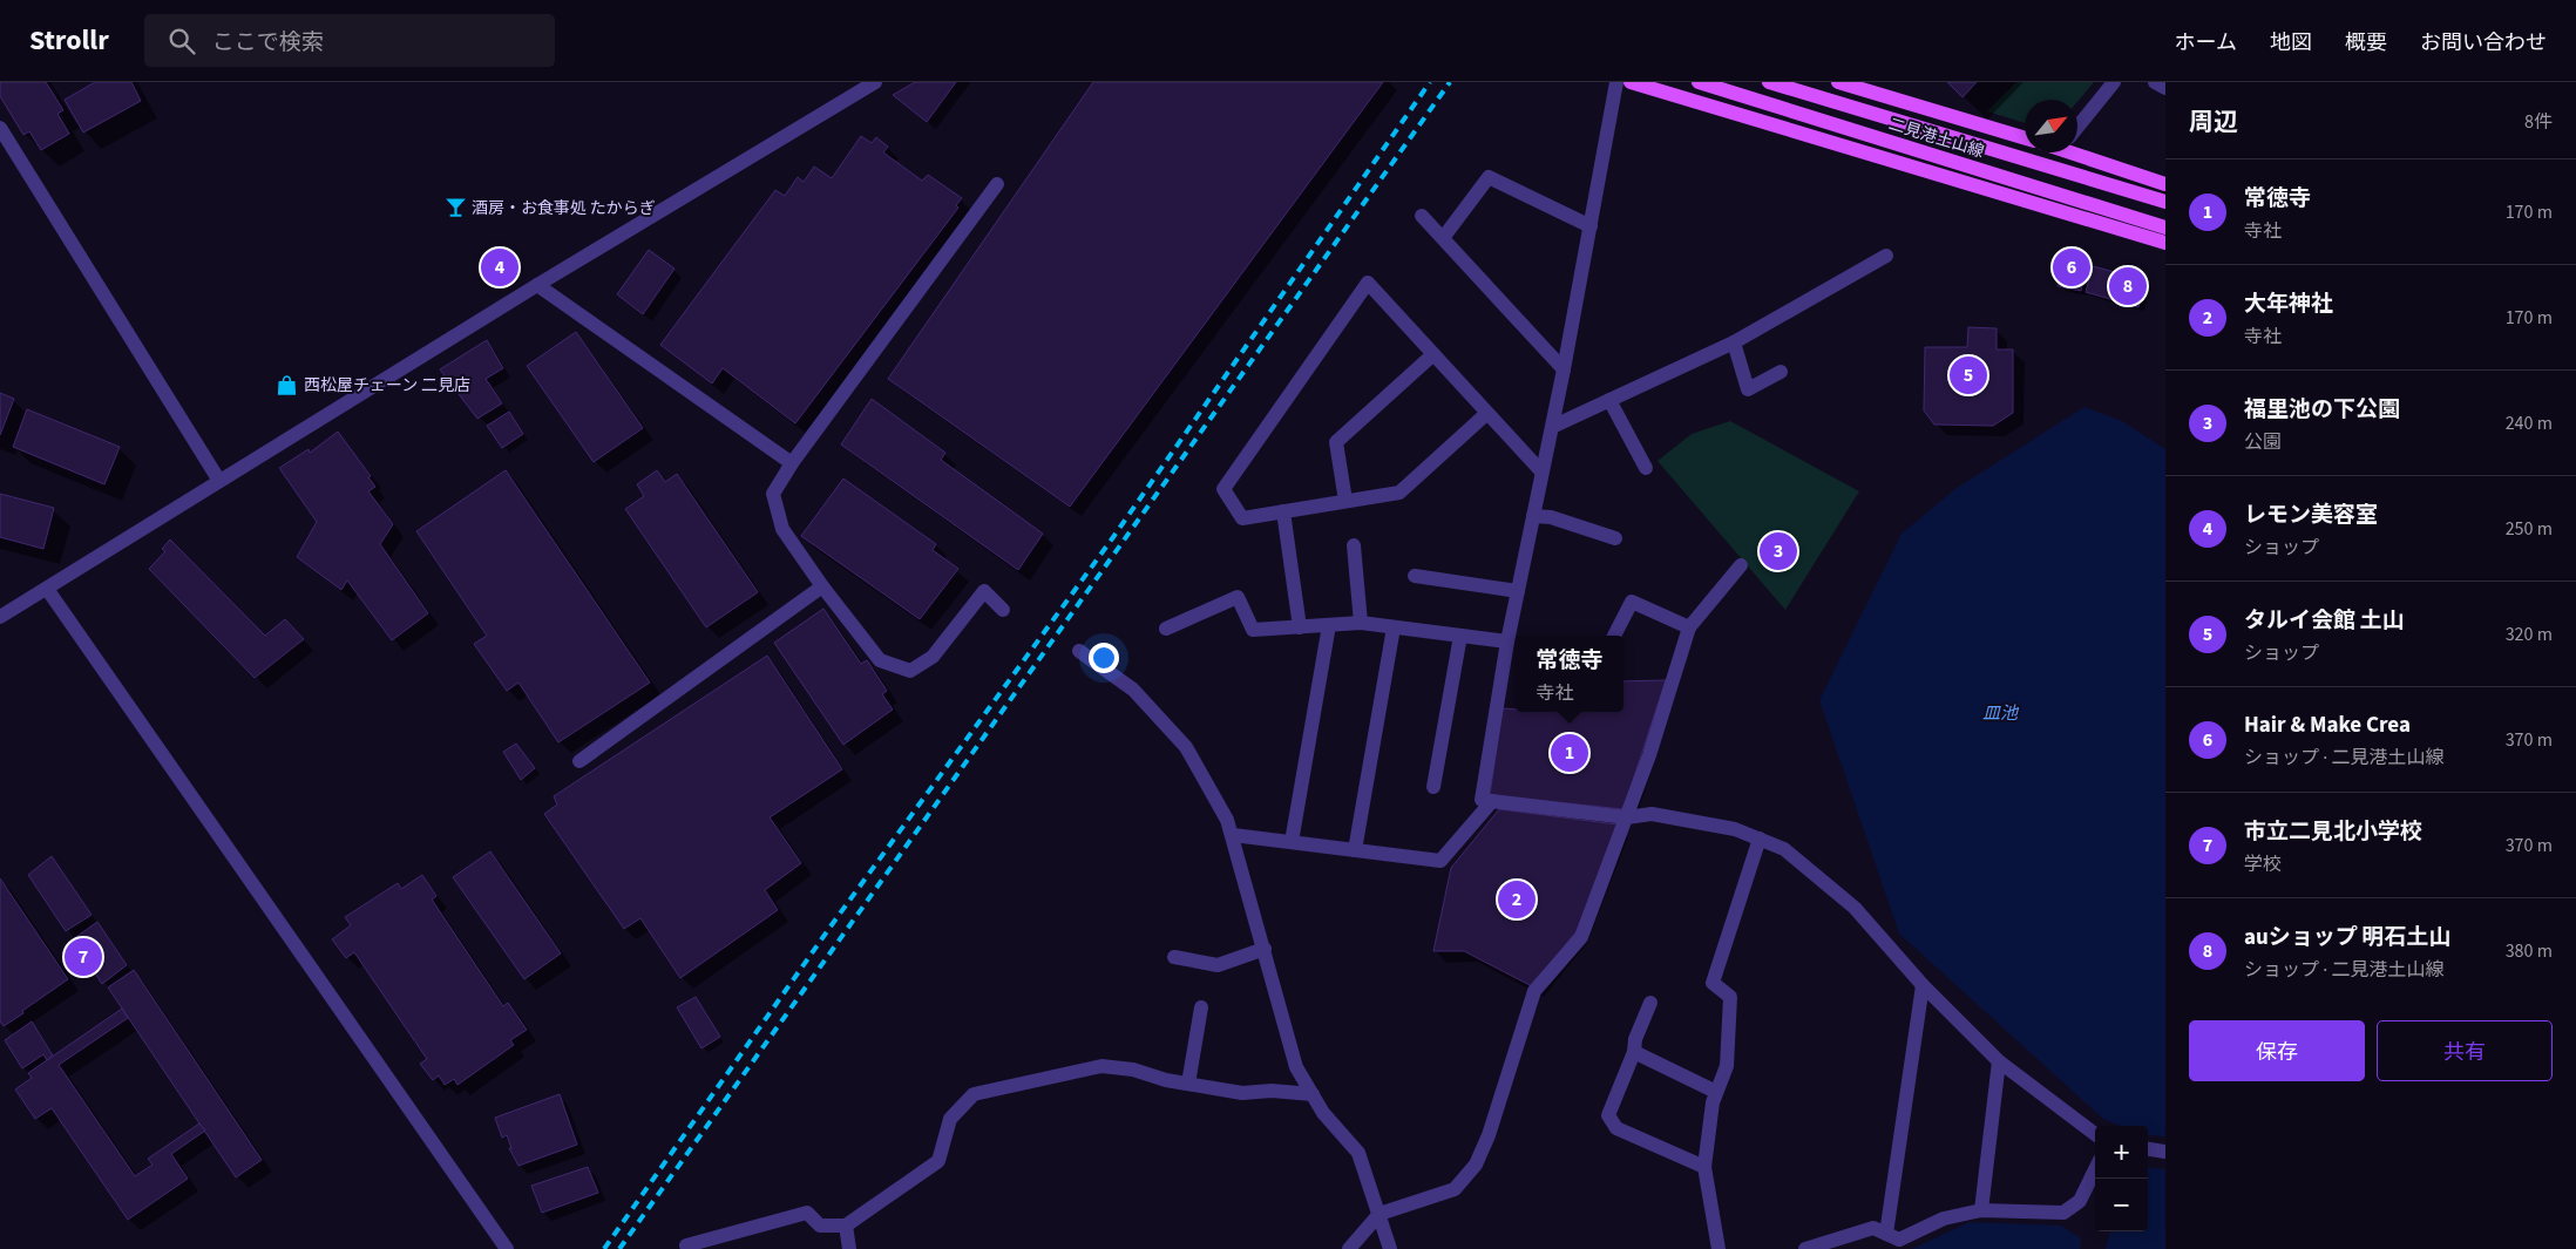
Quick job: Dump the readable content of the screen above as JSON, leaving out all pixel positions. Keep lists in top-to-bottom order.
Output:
{
  "streets": {
    "main road": ["二見港土山線"]
  },
  "water": ["皿池"],
  "places": {
    "bar": ["酒房・お食事処 たからぎ"],
    "shop": ["西松屋チェーン 二見店"]
  },
  "north": "top right",
  "page": {
    "header": "Strollr",
    "search": "ここで検索",
    "nav": [
      "ホーム",
      "地図",
      "概要",
      "お問い合わせ"
    ],
    "heading": ["周辺", "8件"],
    "list": [
      {
        "mark": "1",
        "name": "常徳寺",
        "note": "寺社",
        "value": "170 m"
      },
      {
        "mark": "2",
        "name": "大年神社",
        "note": "寺社",
        "value": "170 m"
      },
      {
        "mark": "3",
        "name": "福里池の下公園",
        "note": "公園",
        "value": "240 m"
      },
      {
        "mark": "4",
        "name": "レモン美容室",
        "note": "ショップ",
        "value": "250 m"
      },
      {
        "mark": "5",
        "name": "タルイ会館 土山",
        "note": "ショップ",
        "value": "320 m"
      },
      {
        "mark": "6",
        "name": "Hair & Make Crea",
        "note": "ショップ · 二見港土山線",
        "value": "370 m"
      },
      {
        "mark": "7",
        "name": "市立二見北小学校",
        "note": "学校",
        "value": "370 m"
      },
      {
        "mark": "8",
        "name": "auショップ 明石土山",
        "note": "ショップ · 二見港土山線",
        "value": "380 m"
      }
    ],
    "pins": [
      "4",
      "6",
      "8",
      "5",
      "3",
      "1",
      "2",
      "7"
    ],
    "popup": ["常徳寺", "寺社"],
    "buttons": ["保存", "共有"],
    "map_buttons": ["+", "−"]
  }
}
